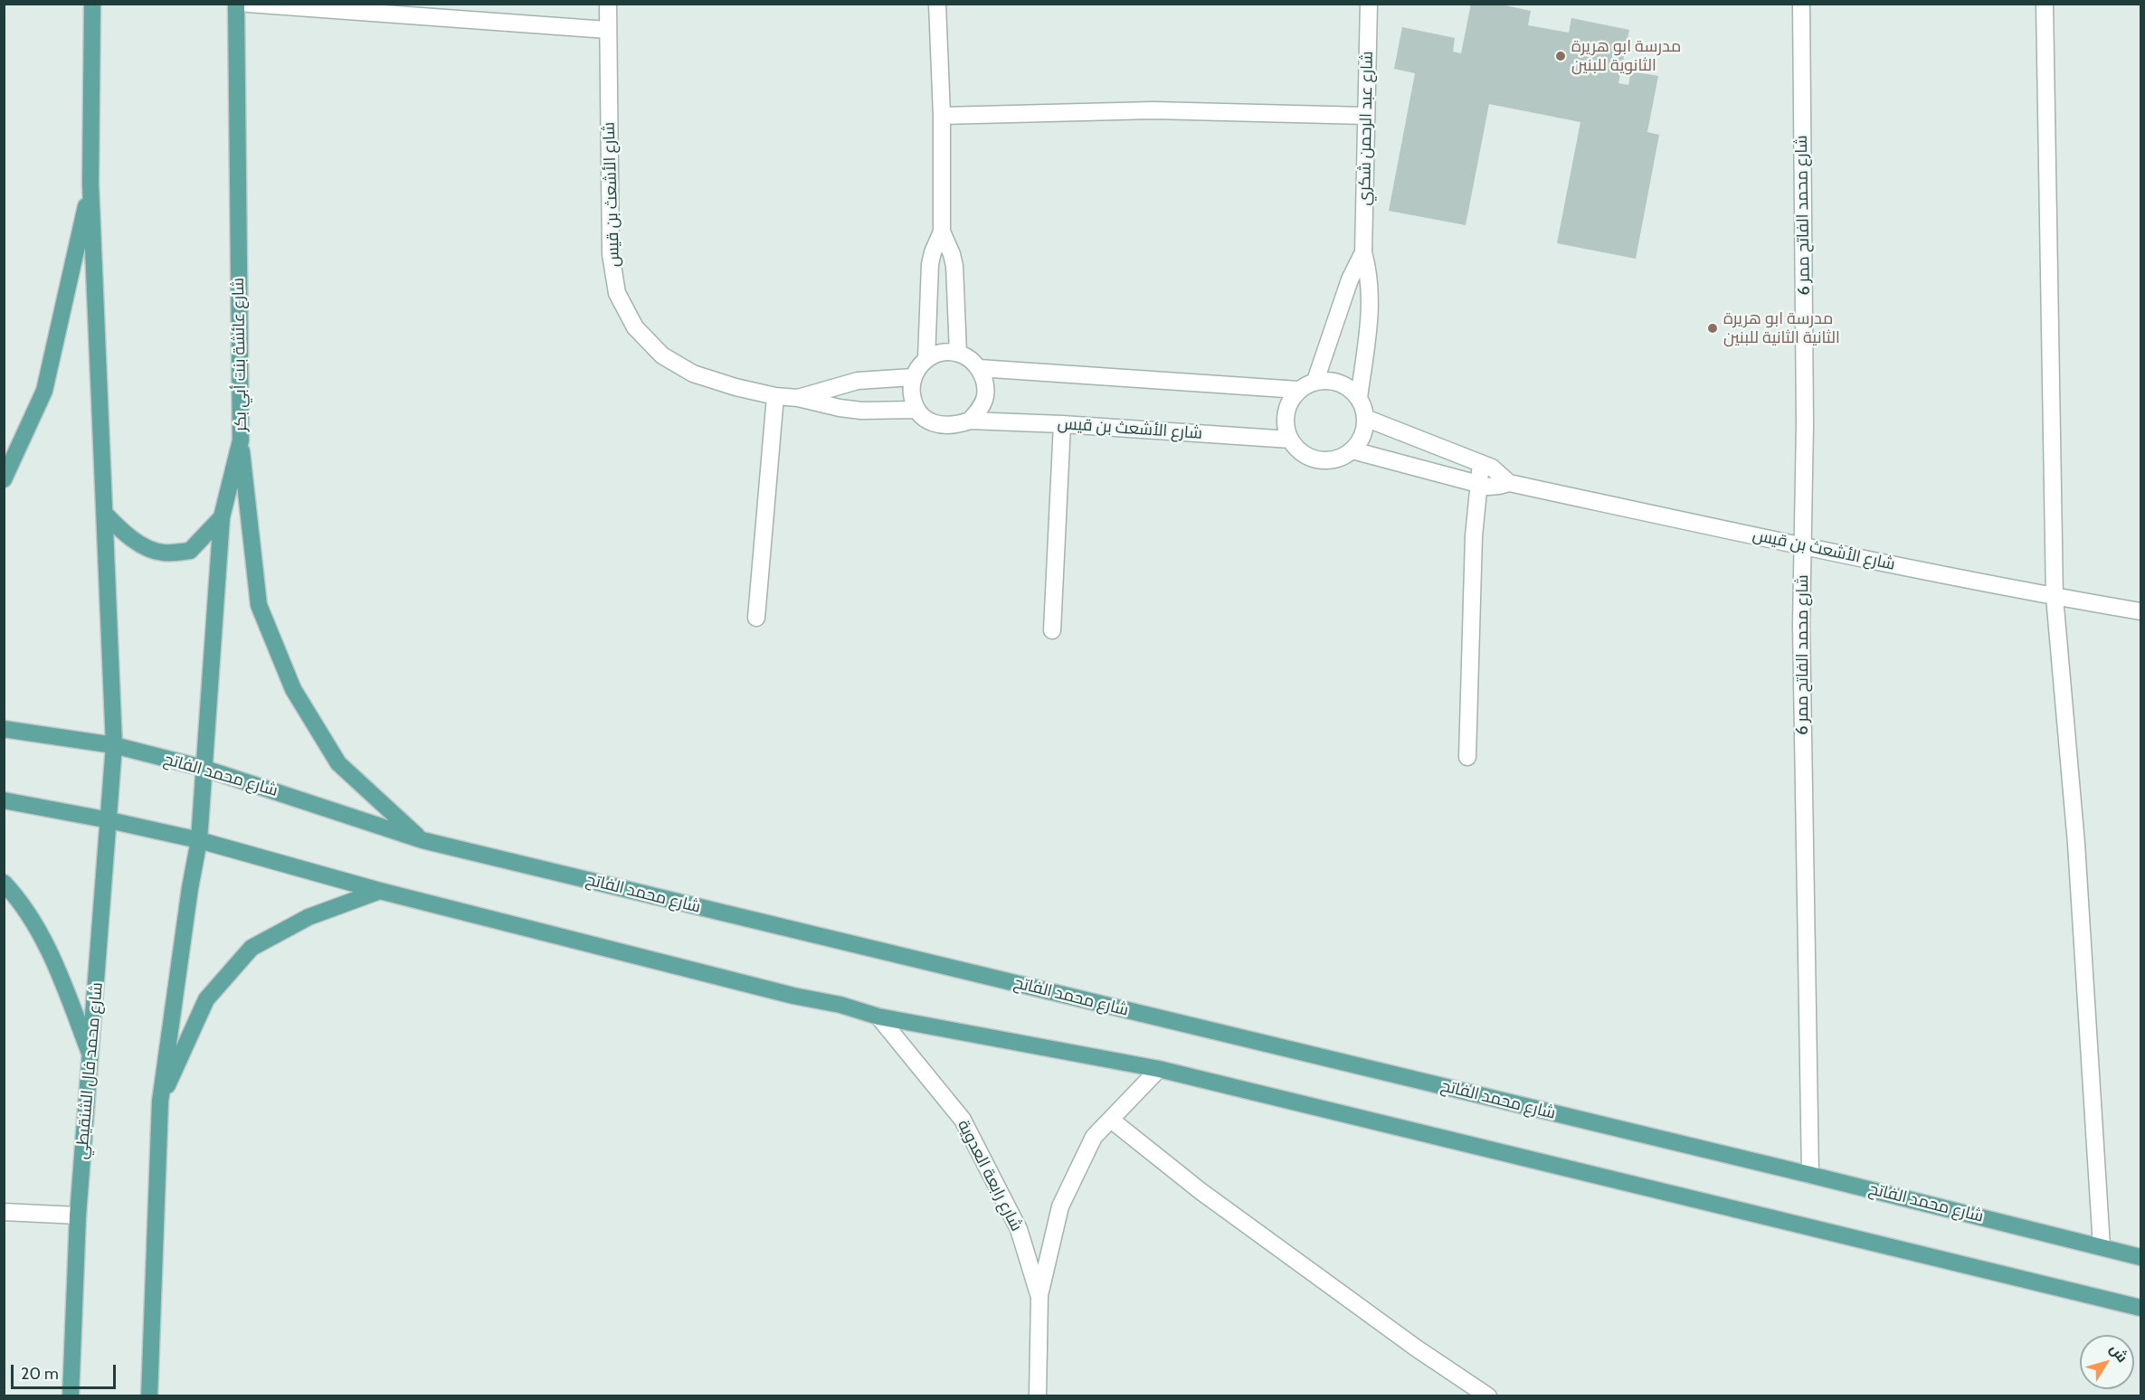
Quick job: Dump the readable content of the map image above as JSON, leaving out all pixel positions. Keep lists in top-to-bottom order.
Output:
{
  "streets": {
    "main road": ["شارع عائشة بنت أبي بكر", "شارع محمد الفاتح", "شارع محمد فال الشنقيطي"],
    "street": [
      "شارع عبد الرحمن شكري",
      "شارع الأشعث بن قيس",
      "شارع محمد الفاتح ممر 6",
      "شارع رابعة العدوية"
    ]
  },
  "crossings": [
    ["شارع عبد الرحمن شكري", "شارع الأشعث بن قيس"],
    ["شارع الأشعث بن قيس", "شارع محمد الفاتح ممر 6"],
    ["شارع محمد الفاتح ممر 6", "شارع محمد الفاتح"],
    ["شارع عائشة بنت أبي بكر", "شارع محمد الفاتح"],
    ["شارع محمد الفاتح", "شارع محمد فال الشنقيطي"]
  ],
  "places": ["مدرسة ابو هريرة الثانوية للبنين", "مدرسة ابو هريرة الثانية الثانية للبنين"],
  "scale_bar": "20 m",
  "north": "top right"
}
